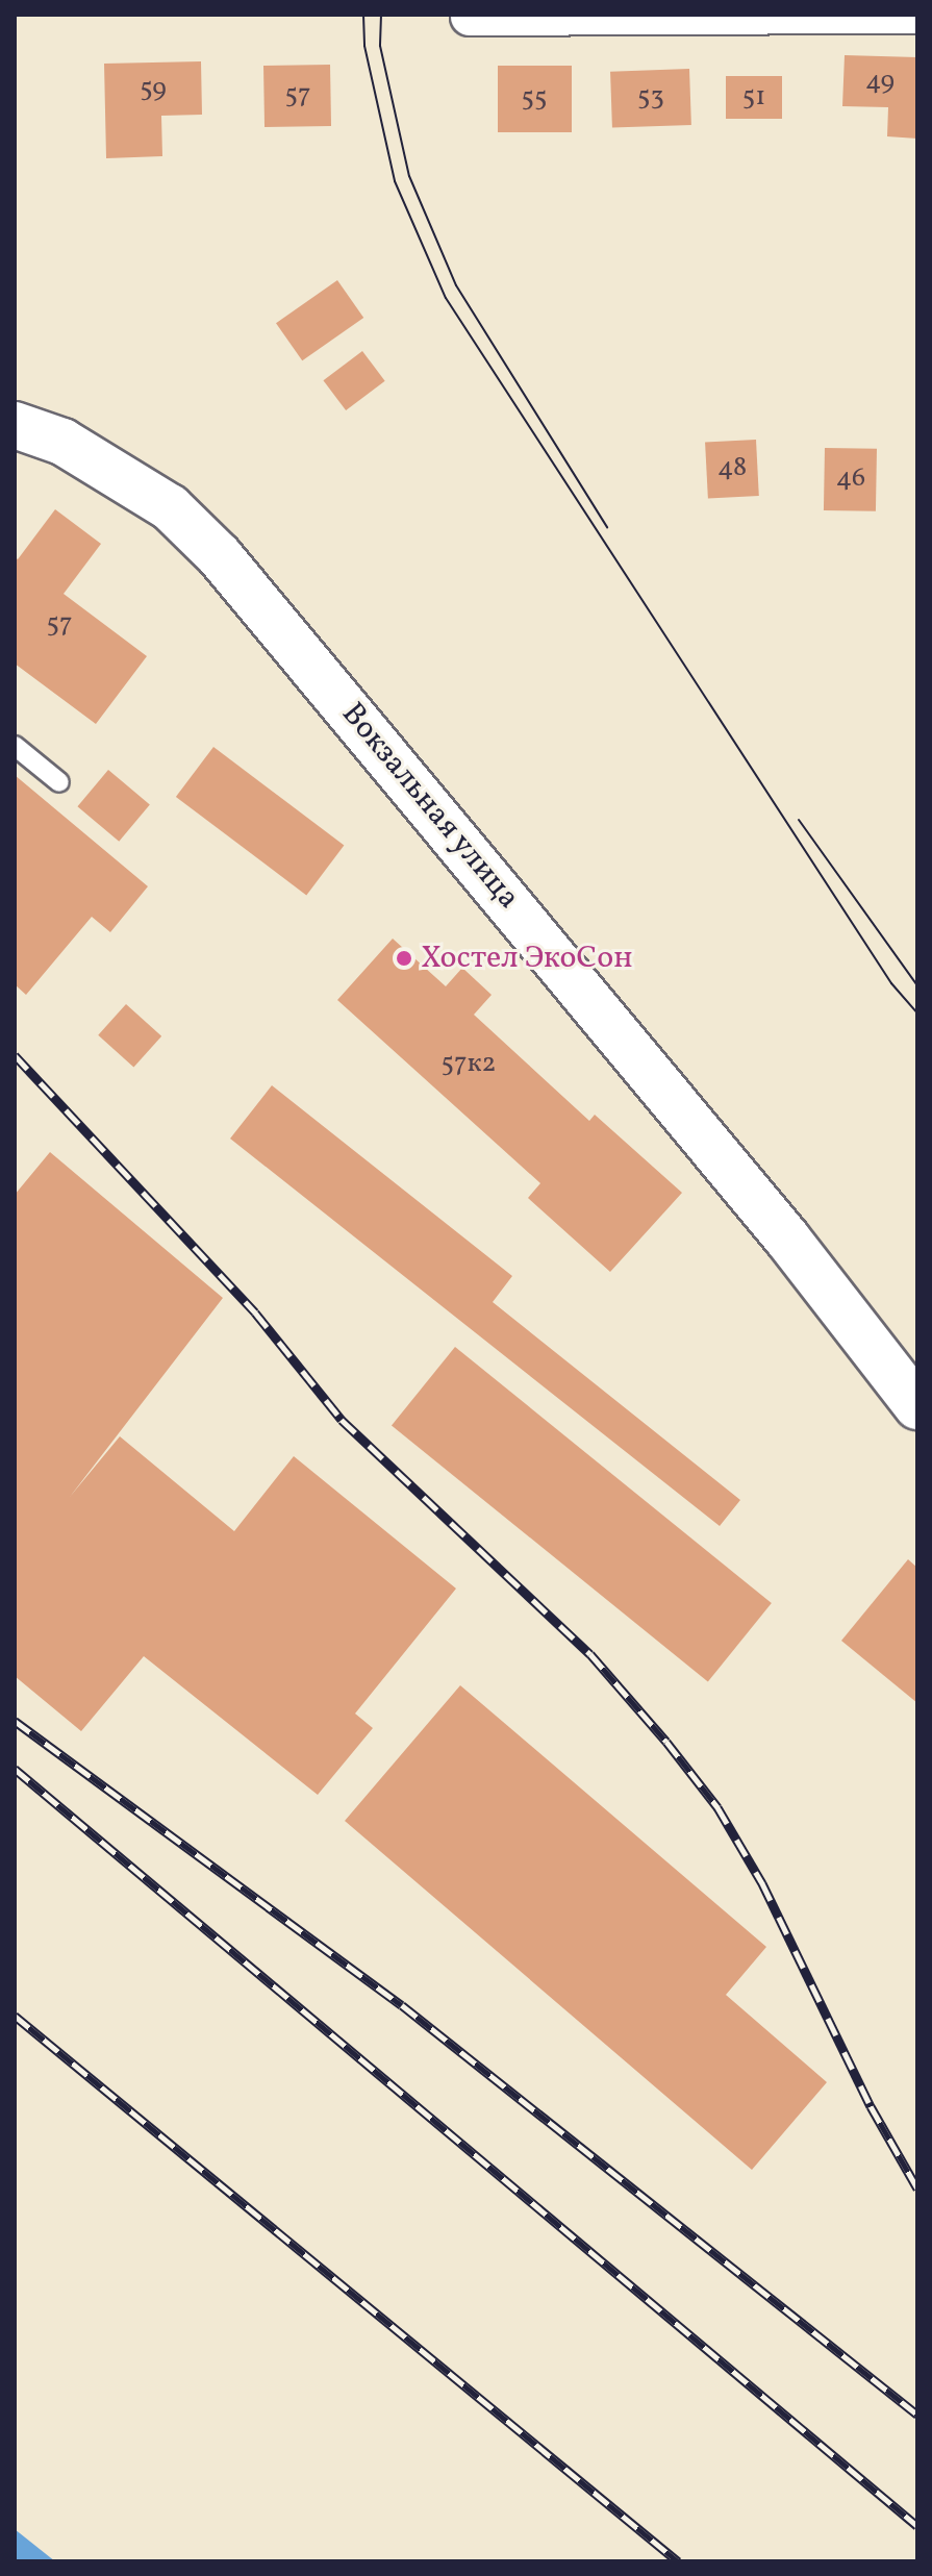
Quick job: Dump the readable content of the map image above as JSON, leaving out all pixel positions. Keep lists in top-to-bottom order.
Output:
{
  "streets": {
    "street": ["Вокзальная улица"]
  },
  "places": ["Хостел ЭкоСон"],
  "house_numbers": [
    "49",
    "59",
    "57",
    "53",
    "51",
    "55",
    "48",
    "46",
    "57",
    "57к2"
  ]
}
